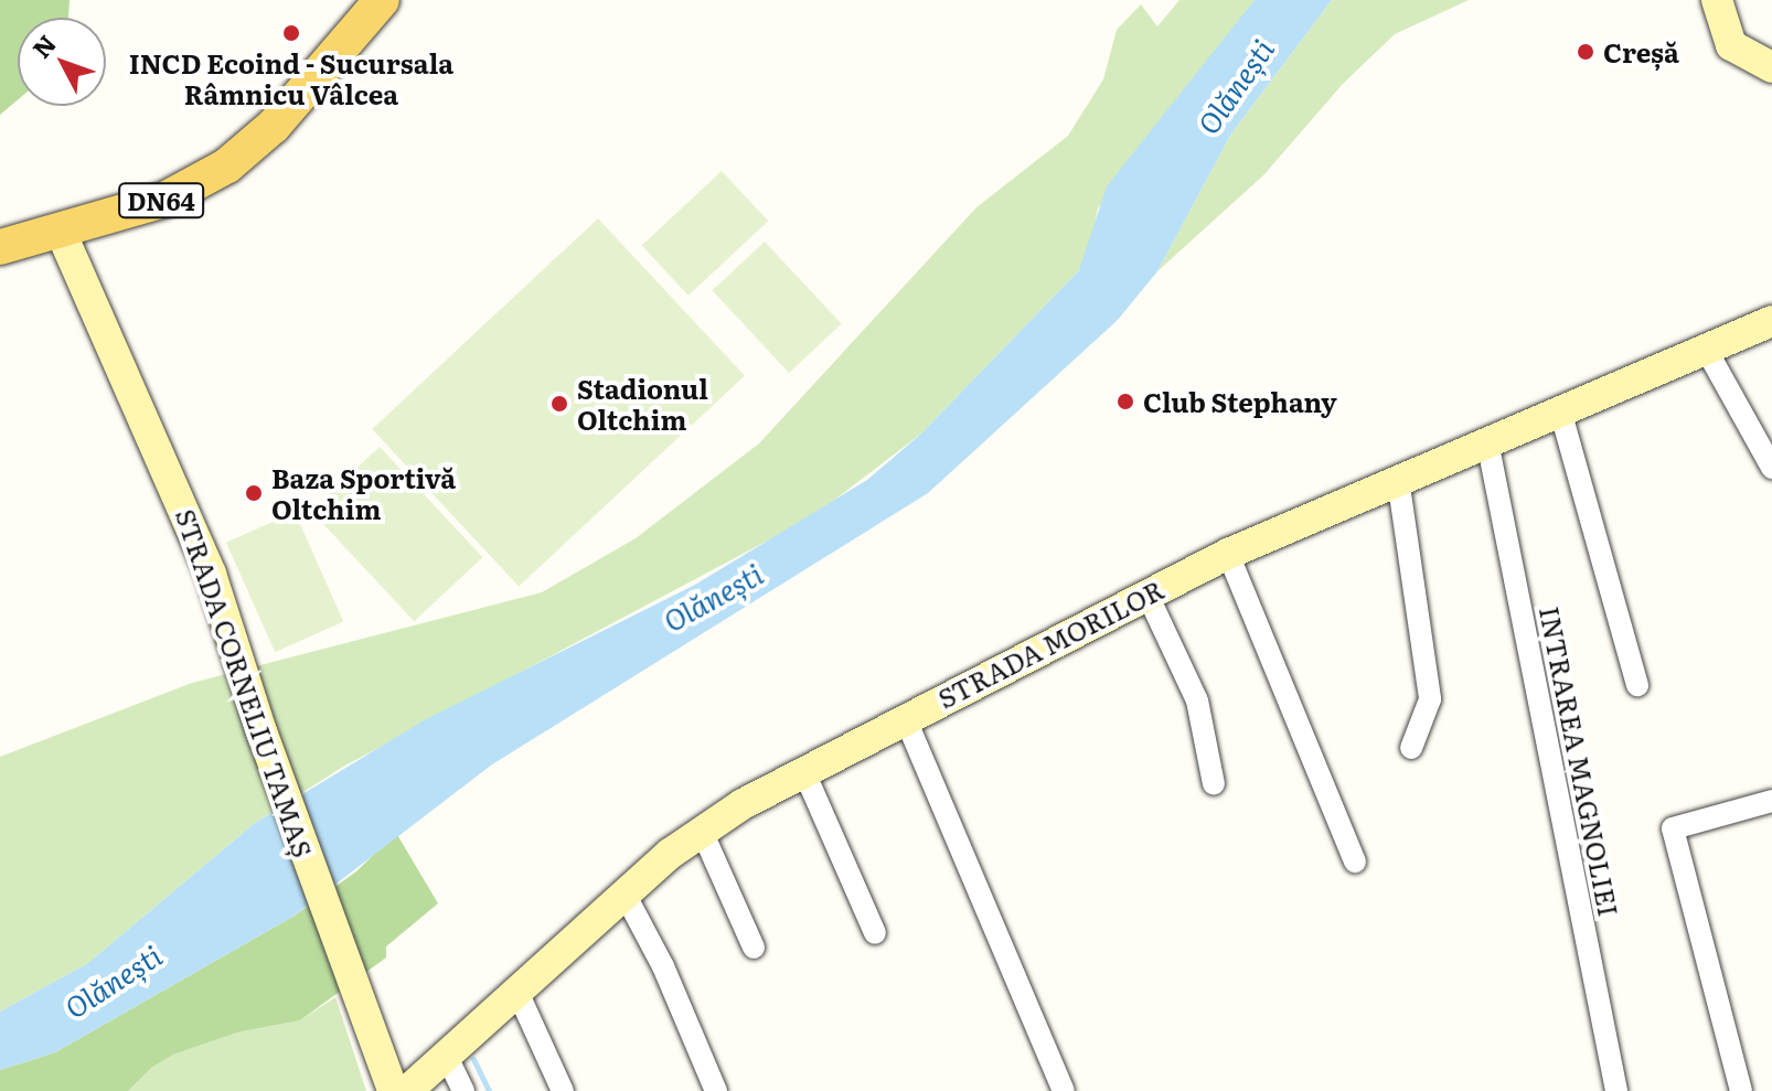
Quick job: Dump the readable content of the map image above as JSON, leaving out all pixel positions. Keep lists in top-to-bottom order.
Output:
{
  "streets": {
    "main road": ["DN64"],
    "street": ["STRADA MORILOR", "STRADA CORNELIU TAMAȘ", "INTRAREA MAGNOLIEI"]
  },
  "crossings": [
    ["DN64", "STRADA CORNELIU TAMAȘ"],
    ["STRADA MORILOR", "INTRAREA MAGNOLIEI"]
  ],
  "water": ["Olănești"],
  "places": [
    "INCD Ecoind - Sucursala Râmnicu Vâlcea",
    "Creșă",
    "Club Stephany",
    "Stadionul Oltchim",
    "Baza Sportivă Oltchim"
  ],
  "north": "top left"
}
